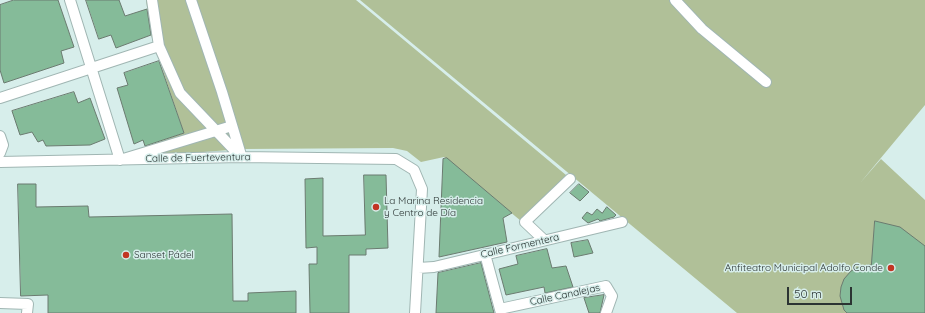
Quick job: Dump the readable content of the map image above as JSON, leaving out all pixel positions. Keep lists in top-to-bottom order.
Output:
{
  "streets": {
    "street": ["Calle de Fuerteventura", "Calle Formentera", "Calle Canalejas"]
  },
  "crossings": [
    ["Calle de Fuerteventura", "Calle Formentera"]
  ],
  "places": ["La Marina Residencia y Centro de Día", "Sanset Pádel", "Anfiteatro Municipal Adolfo Conde"],
  "scale_bar": "50 m"
}
